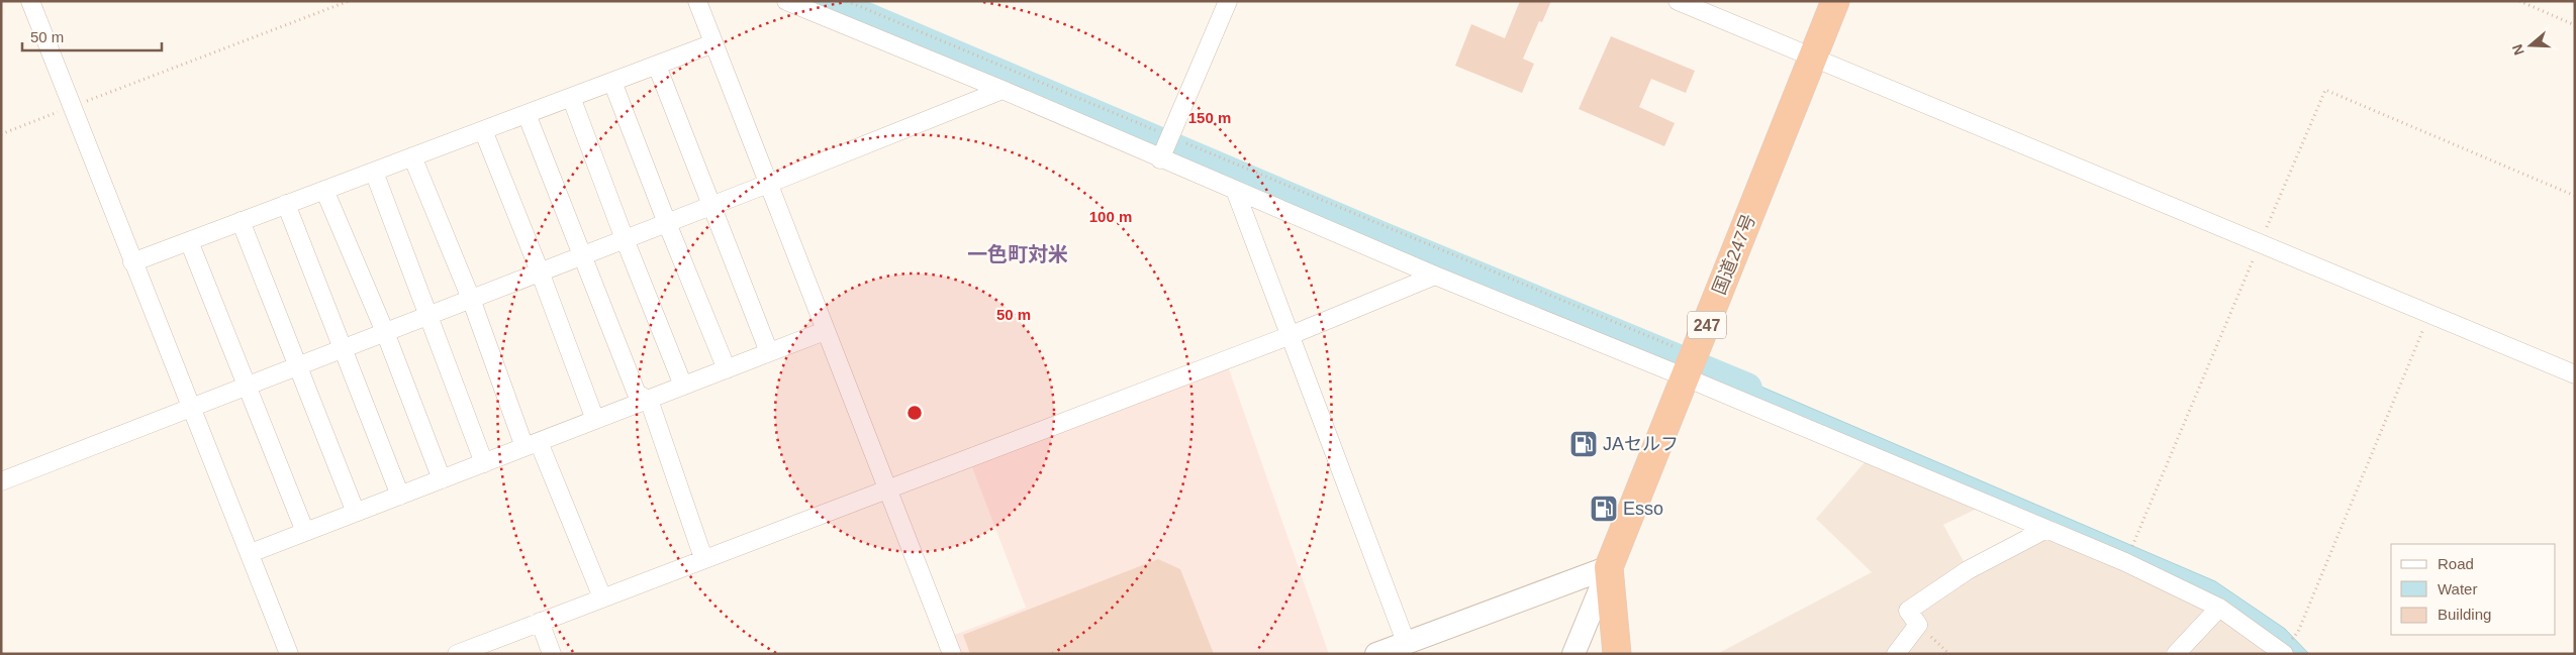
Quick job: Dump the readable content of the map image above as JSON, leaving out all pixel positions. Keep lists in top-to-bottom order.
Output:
{
  "streets": {
    "highway": ["国道247号", "247"]
  },
  "districts": ["一色町対米"],
  "places": {
    "fuel station": ["JAセルフ", "Esso"]
  },
  "legend": ["Road", "Water", "Building"],
  "scale_bar": "50 m",
  "north": "left",
  "rings": ["150 m", "100 m", "50 m"]
}
